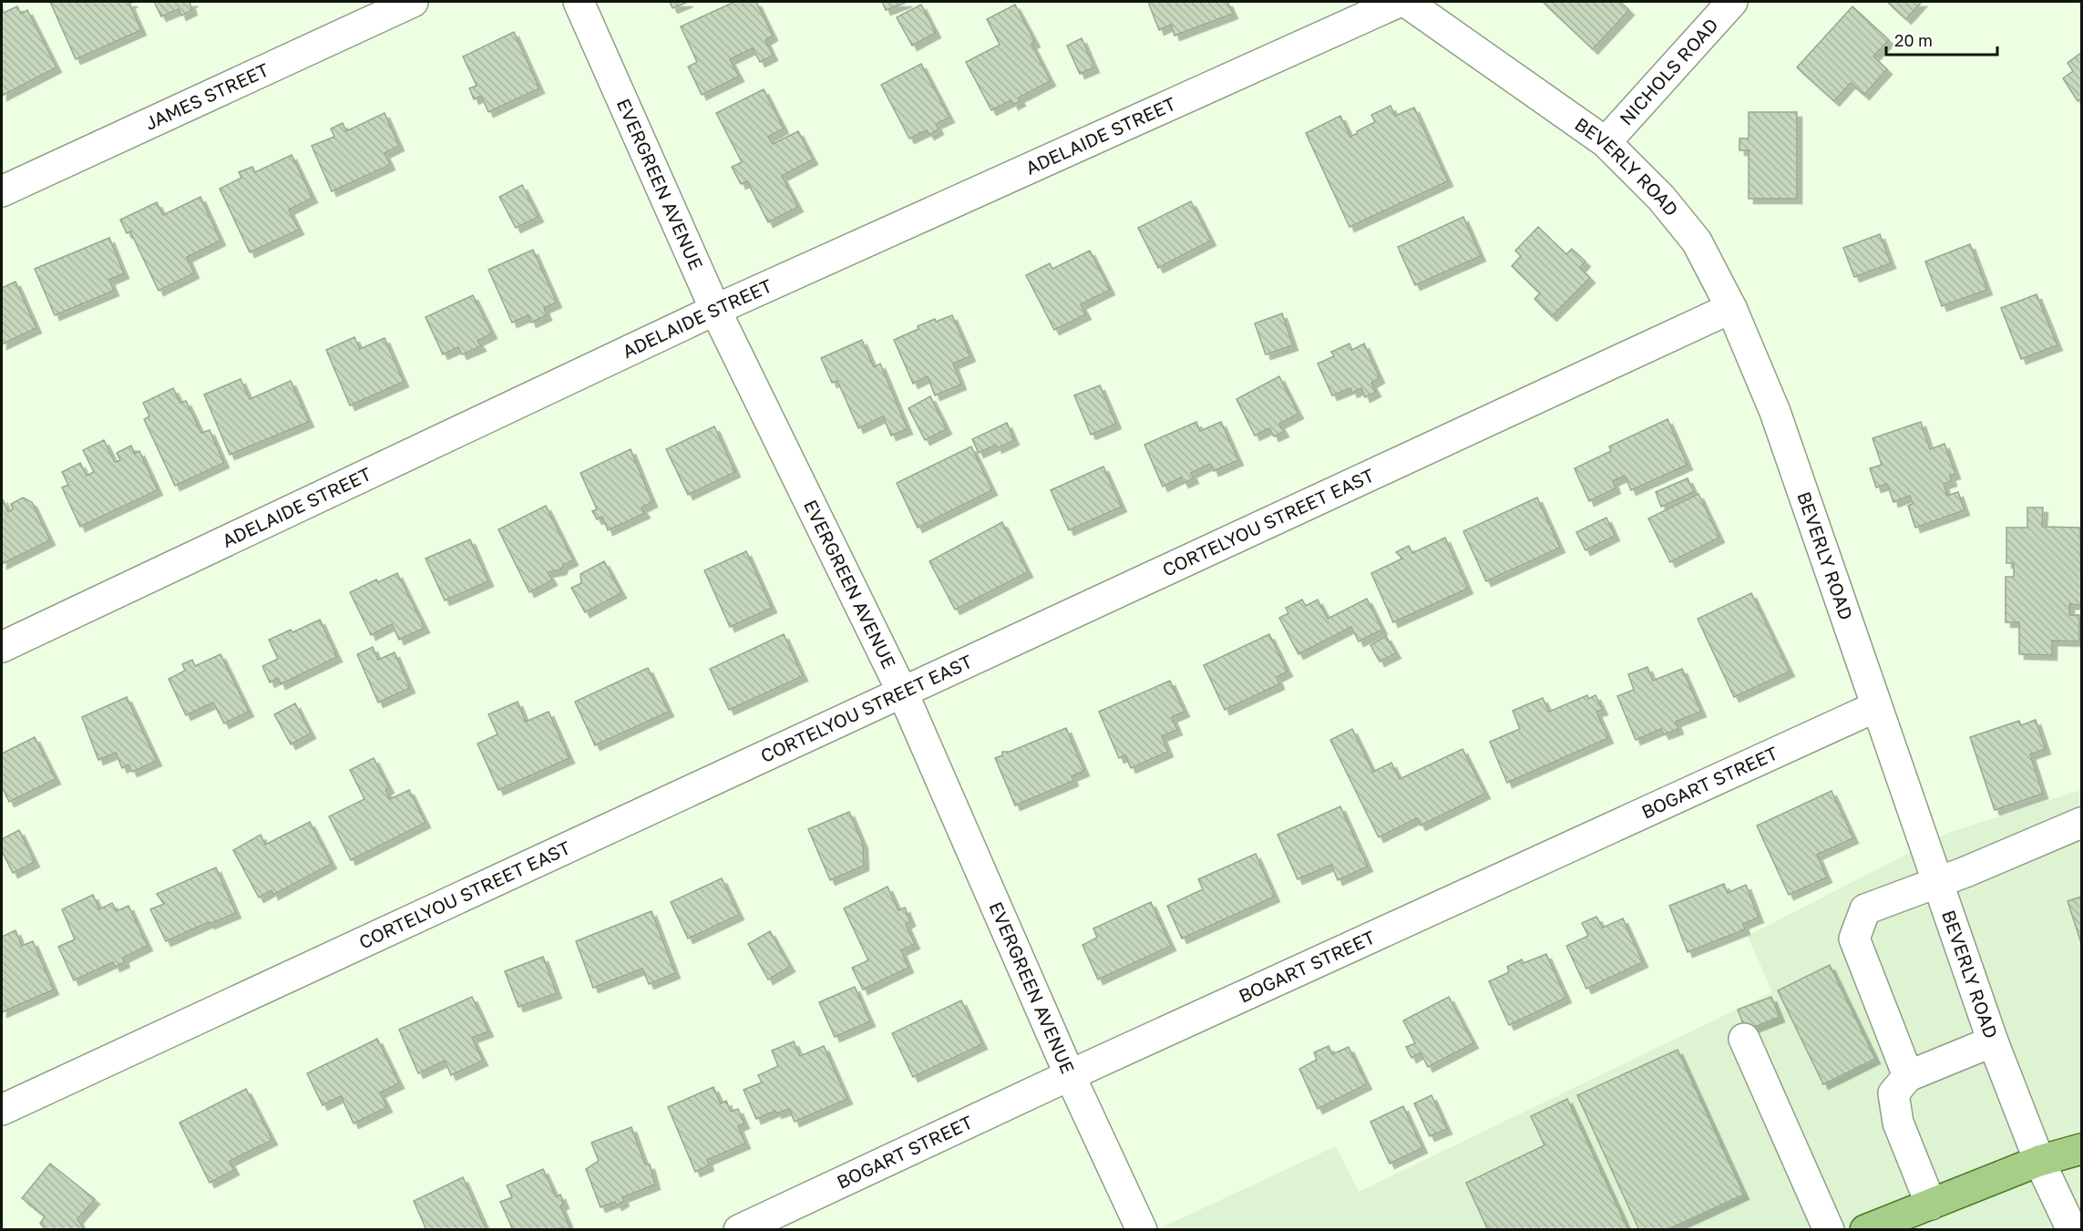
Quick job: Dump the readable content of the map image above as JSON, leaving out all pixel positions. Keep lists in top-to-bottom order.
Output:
{
  "streets": {
    "street": [
      "NICHOLS ROAD",
      "JAMES STREET",
      "ADELAIDE STREET",
      "BEVERLY ROAD",
      "EVERGREEN AVENUE",
      "CORTELYOU STREET EAST",
      "BOGART STREET"
    ]
  },
  "crossings": [
    ["NICHOLS ROAD", "BEVERLY ROAD"],
    ["ADELAIDE STREET", "EVERGREEN AVENUE"],
    ["BEVERLY ROAD", "CORTELYOU STREET EAST"],
    ["BEVERLY ROAD", "BOGART STREET"],
    ["EVERGREEN AVENUE", "CORTELYOU STREET EAST"],
    ["EVERGREEN AVENUE", "BOGART STREET"]
  ],
  "scale_bar": "20 m"
}
